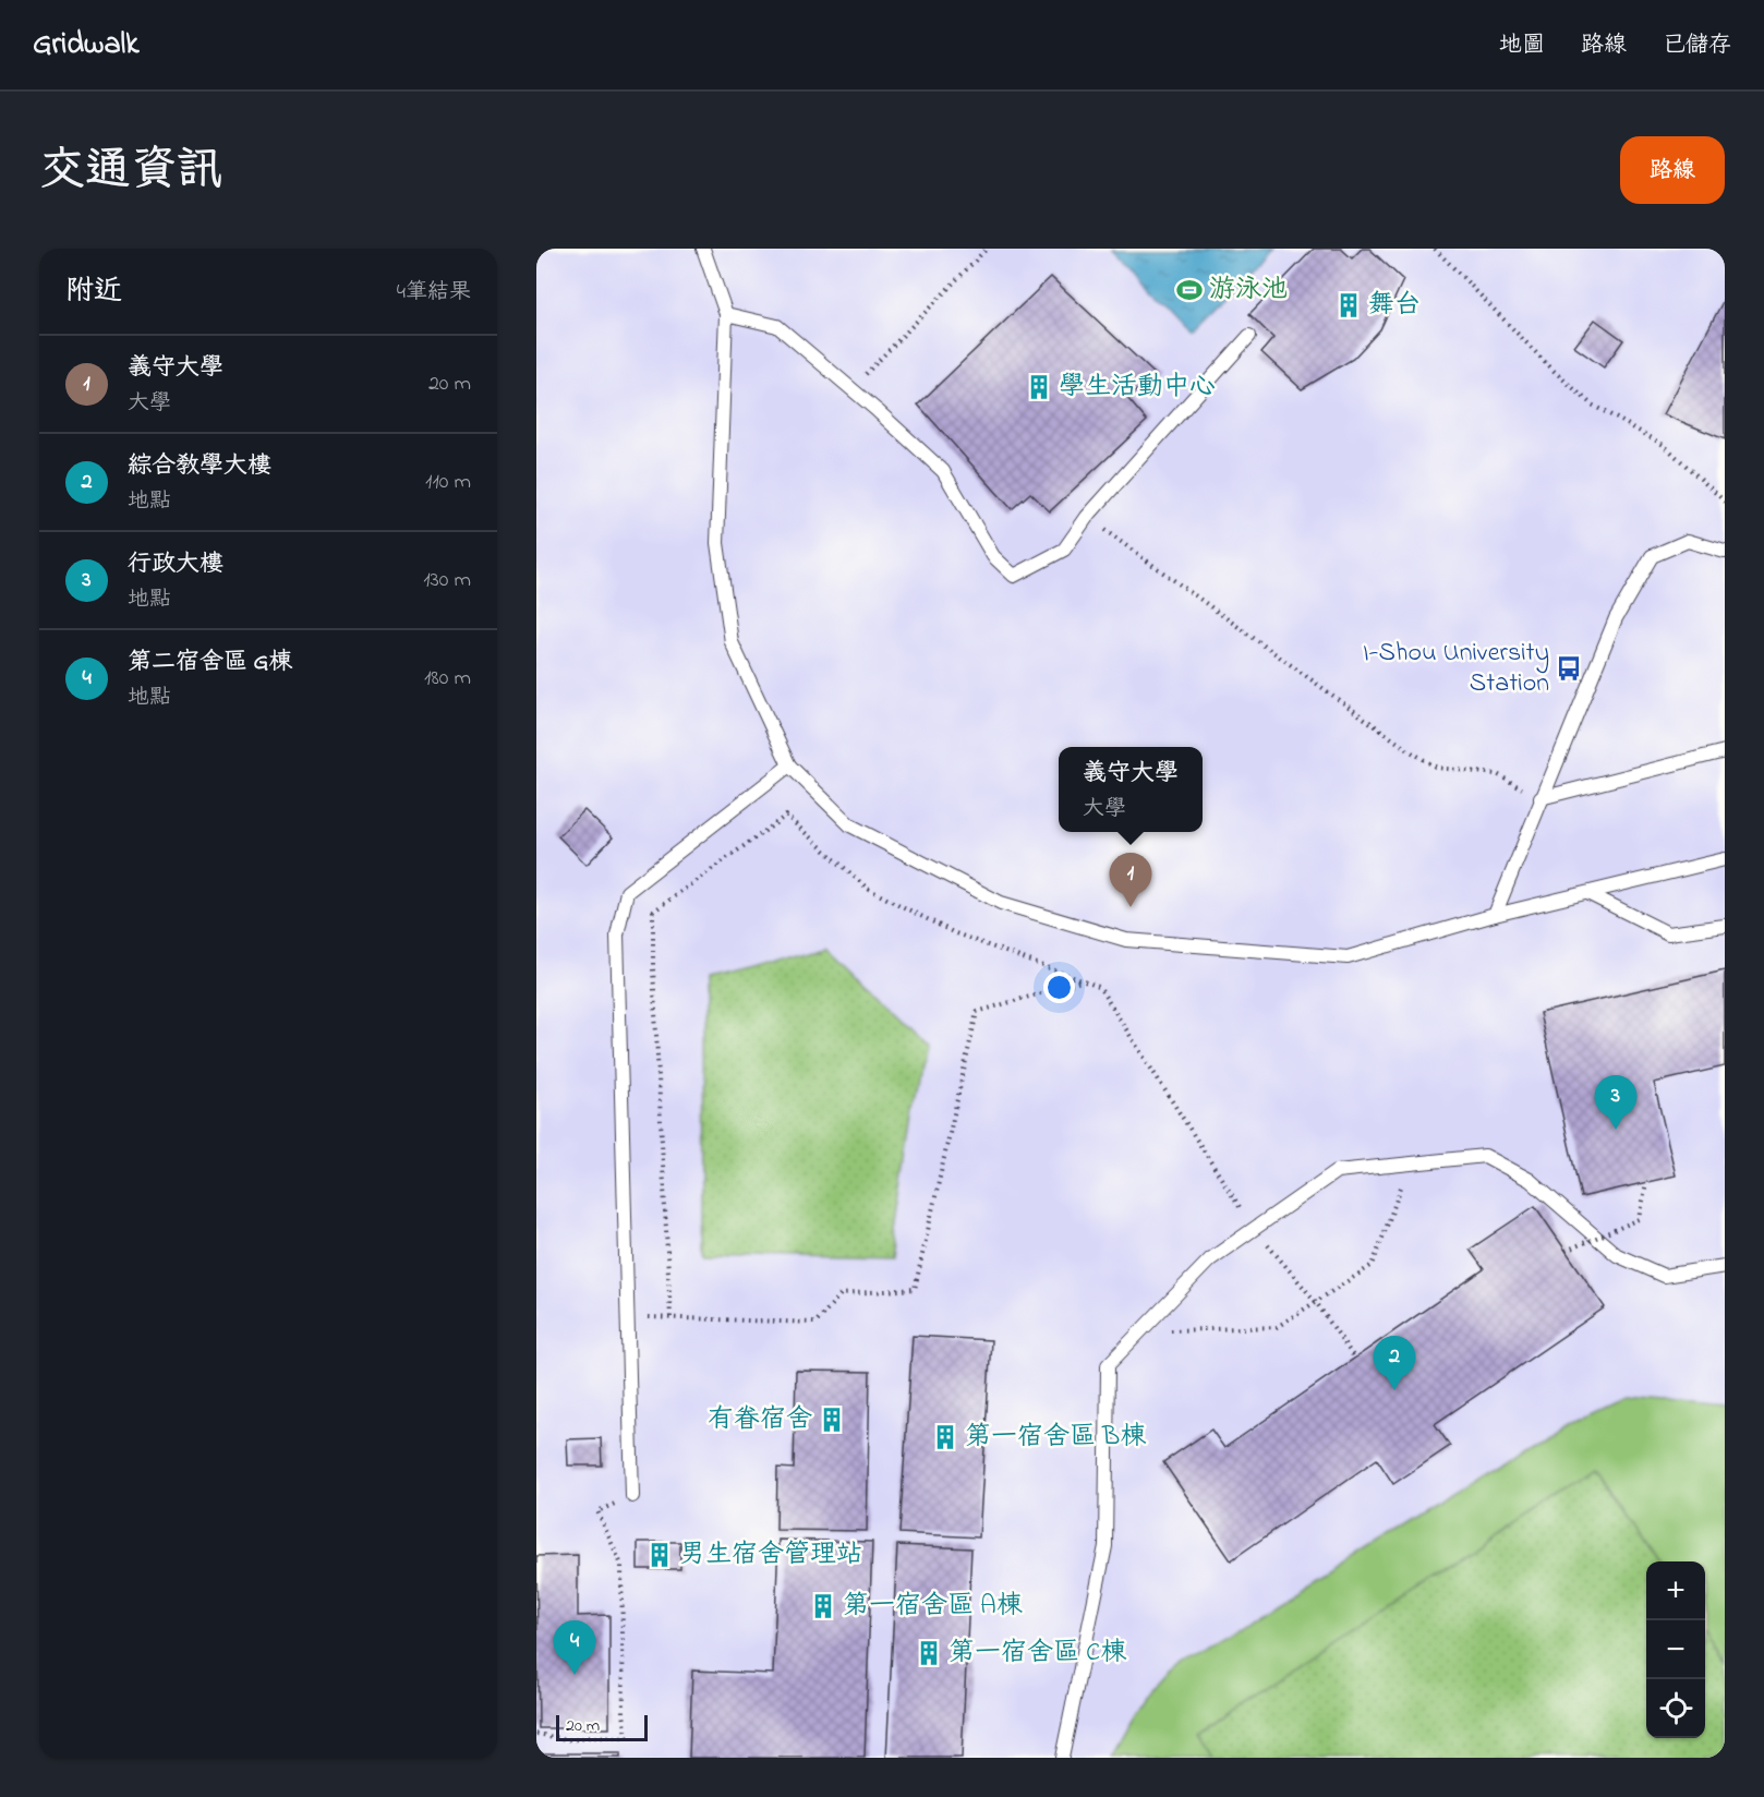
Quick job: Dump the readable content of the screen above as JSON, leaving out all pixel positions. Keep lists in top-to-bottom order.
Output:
{
  "places": {
    "sports": ["游泳池"],
    "building": [
      "舞台",
      "學生活動中心",
      "有眷宿舍",
      "第一宿舍區 B棟",
      "男生宿舍管理站",
      "第一宿舍區 A棟",
      "第一宿舍區 C棟"
    ],
    "bus stop": ["I-Shou University Station"]
  },
  "scale_bar": "20 m",
  "page": {
    "header": "Gridwalk",
    "nav": ["地圖", "路線", "已儲存"],
    "title": "交通資訊",
    "buttons": "路線",
    "heading": ["附近", "4筆結果"],
    "list": [
      {
        "mark": "1",
        "name": "義守大學",
        "note": "大學",
        "value": "20 m"
      },
      {
        "mark": "2",
        "name": "綜合教學大樓",
        "note": "地點",
        "value": "110 m"
      },
      {
        "mark": "3",
        "name": "行政大樓",
        "note": "地點",
        "value": "130 m"
      },
      {
        "mark": "4",
        "name": "第二宿舍區 G棟",
        "note": "地點",
        "value": "180 m"
      }
    ],
    "popup": ["義守大學", "大學"],
    "pins": [
      "1",
      "3",
      "2",
      "4"
    ],
    "map_buttons": ["+", "−"],
    "scale": "20 m"
  }
}
